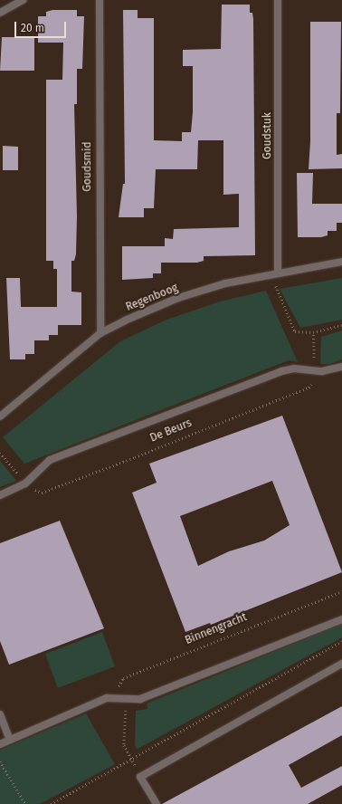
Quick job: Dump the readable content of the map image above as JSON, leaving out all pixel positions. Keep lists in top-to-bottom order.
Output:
{
  "streets": {
    "street": [
      "Goudstuk",
      "Goudsmid",
      "Regenboog",
      "De Beurs"
    ],
    "path": ["Binnengracht"]
  },
  "crossings": [
    ["Goudstuk", "Regenboog"],
    ["Goudsmid", "Regenboog"]
  ],
  "scale_bar": "20 m"
}
